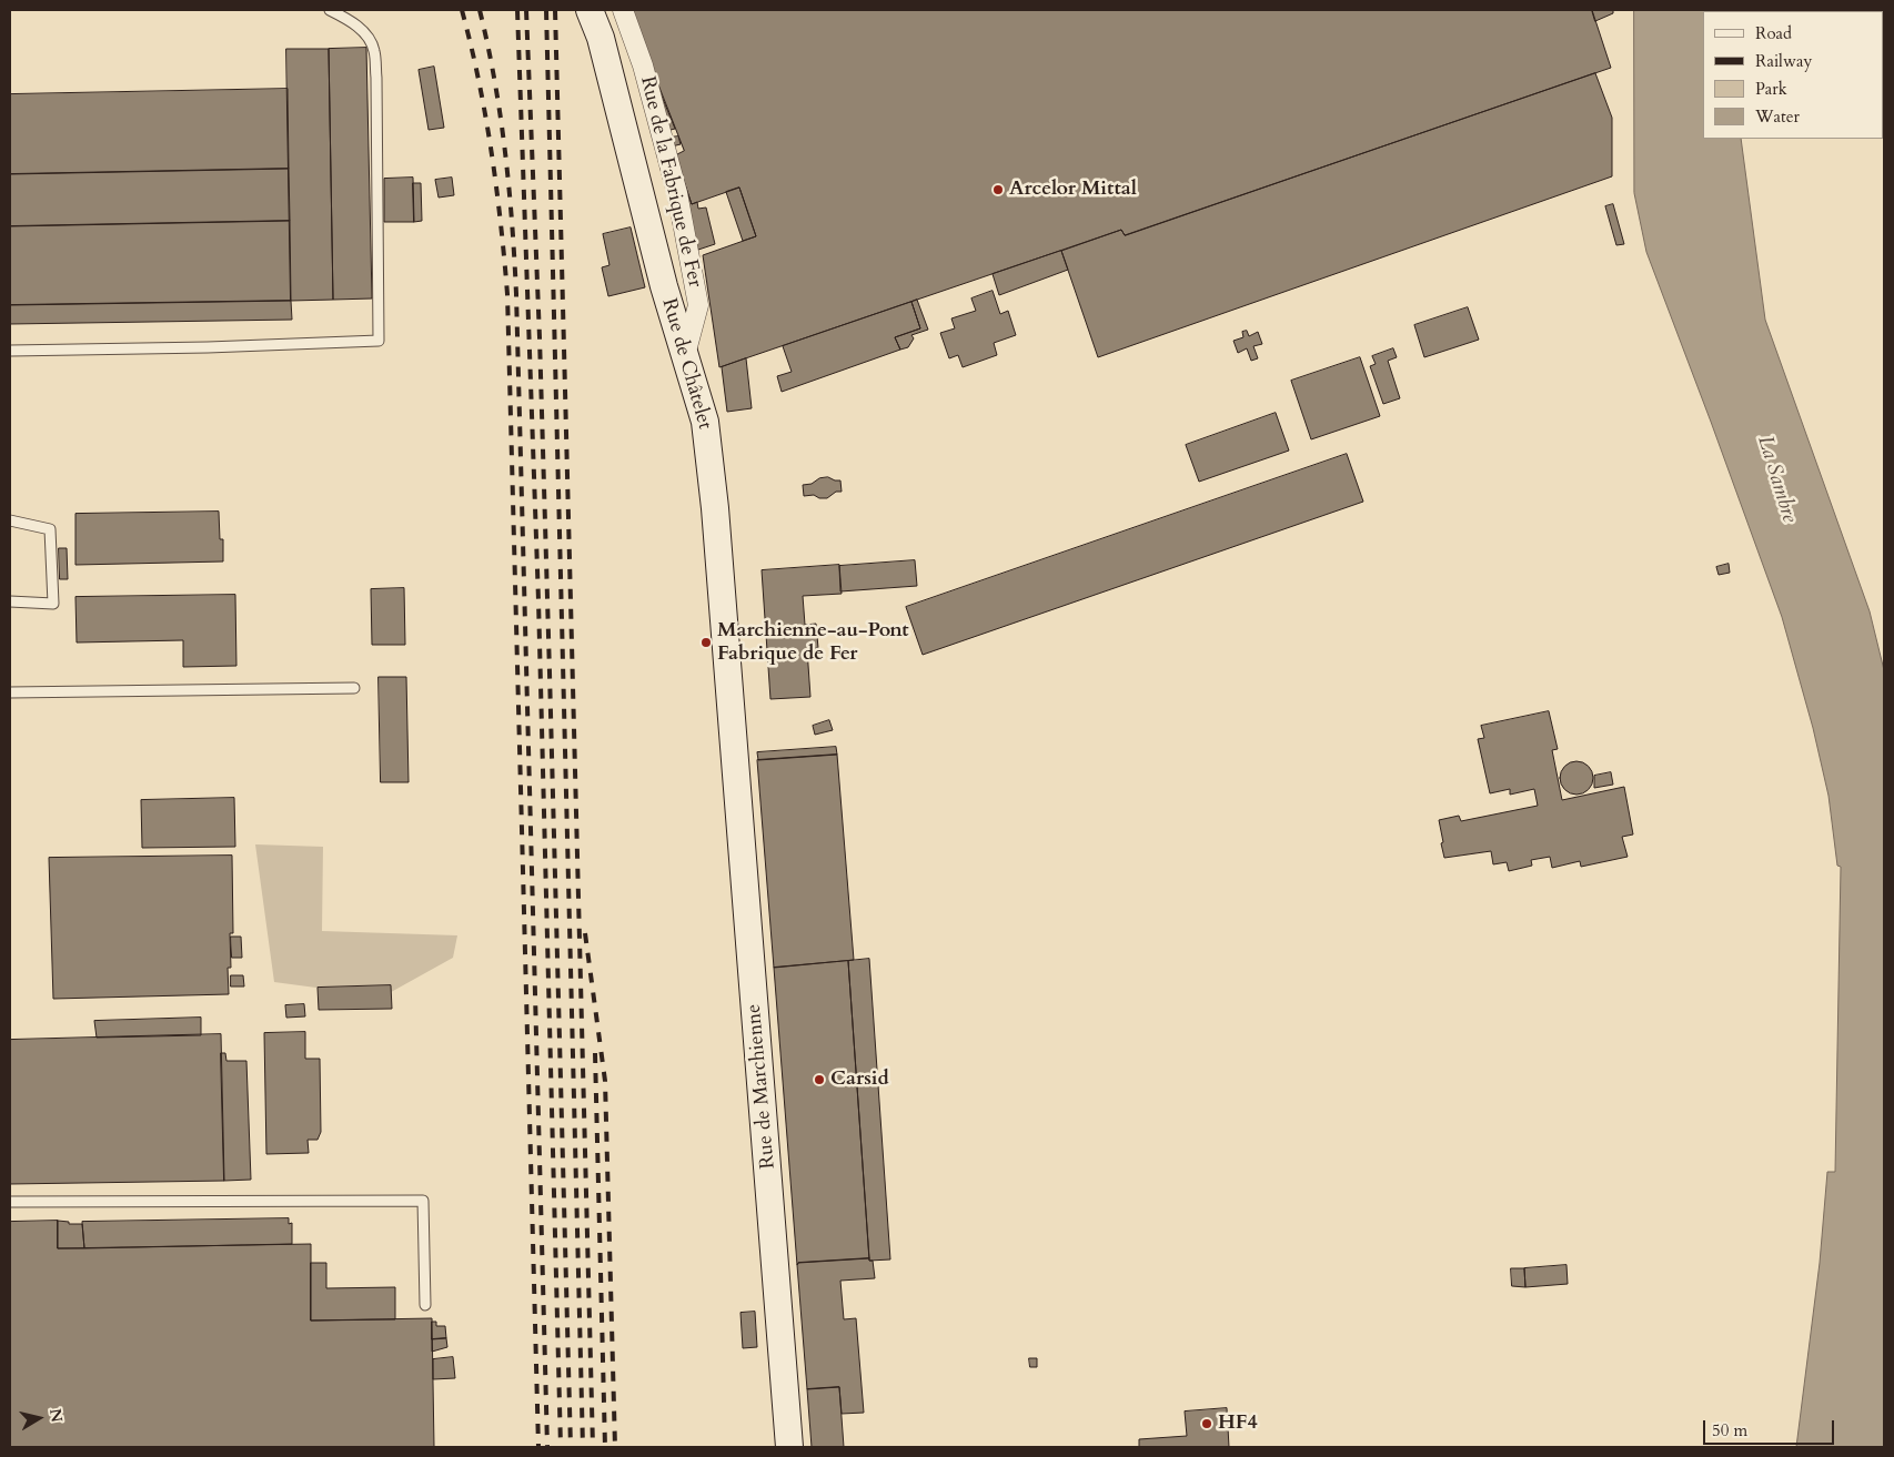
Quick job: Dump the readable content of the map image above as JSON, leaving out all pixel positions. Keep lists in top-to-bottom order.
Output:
{
  "streets": {
    "main road": ["Rue de Châtelet", "Rue de Marchienne"],
    "street": ["Rue de la Fabrique de Fer"]
  },
  "crossings": [
    ["Rue de la Fabrique de Fer", "Rue de Châtelet"],
    ["Rue de Châtelet", "Rue de Marchienne"]
  ],
  "water": ["La Sambre"],
  "places": [
    "Arcelor Mittal",
    "Marchienne-au-Pont Fabrique de Fer",
    "Carsid",
    "HF4"
  ],
  "legend": [
    "Road",
    "Railway",
    "Park",
    "Water"
  ],
  "scale_bar": "50 m",
  "north": "right"
}
